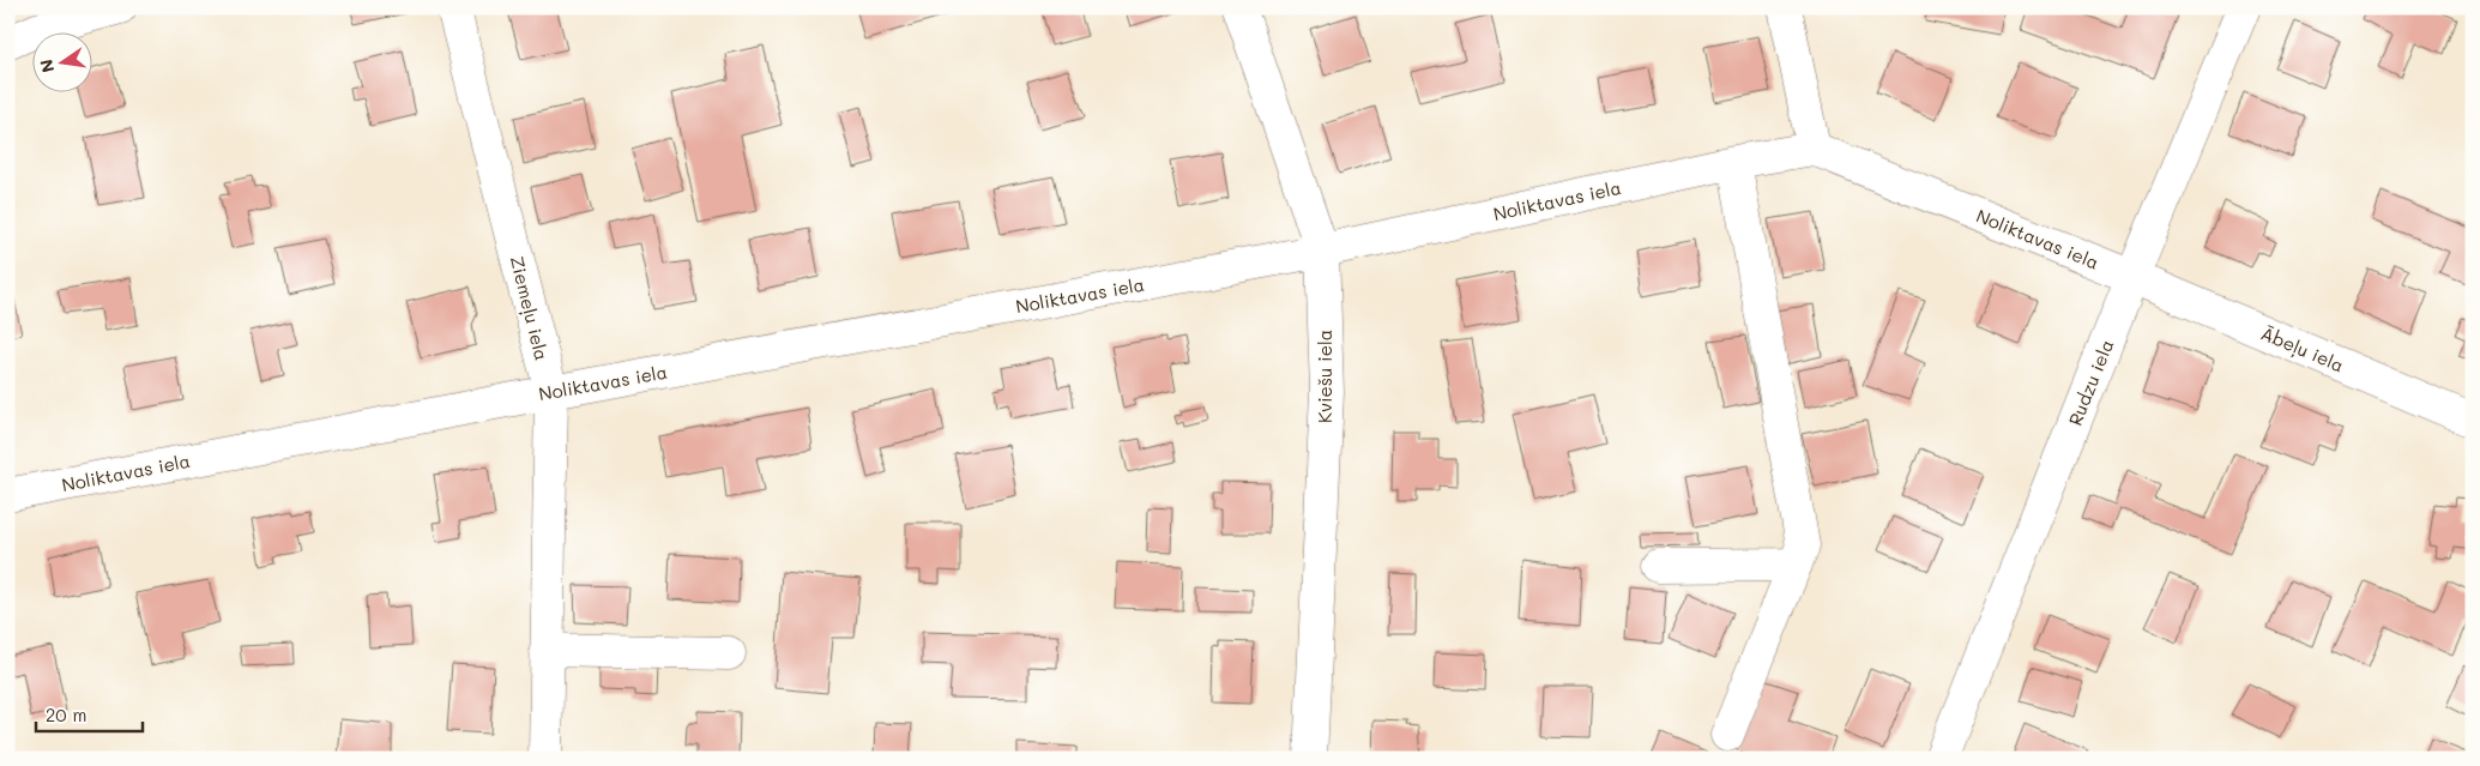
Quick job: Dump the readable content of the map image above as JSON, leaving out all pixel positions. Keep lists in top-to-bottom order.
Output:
{
  "streets": {
    "street": [
      "Noliktavas iela",
      "Ziemeļu iela",
      "Ābeļu iela",
      "Kviešu iela",
      "Rudzu iela"
    ]
  },
  "crossings": [
    ["Noliktavas iela", "Ziemeļu iela"],
    ["Noliktavas iela", "Ābeļu iela"],
    ["Noliktavas iela", "Kviešu iela"],
    ["Noliktavas iela", "Rudzu iela"],
    ["Ābeļu iela", "Rudzu iela"]
  ],
  "scale_bar": "20 m",
  "north": "left"
}
